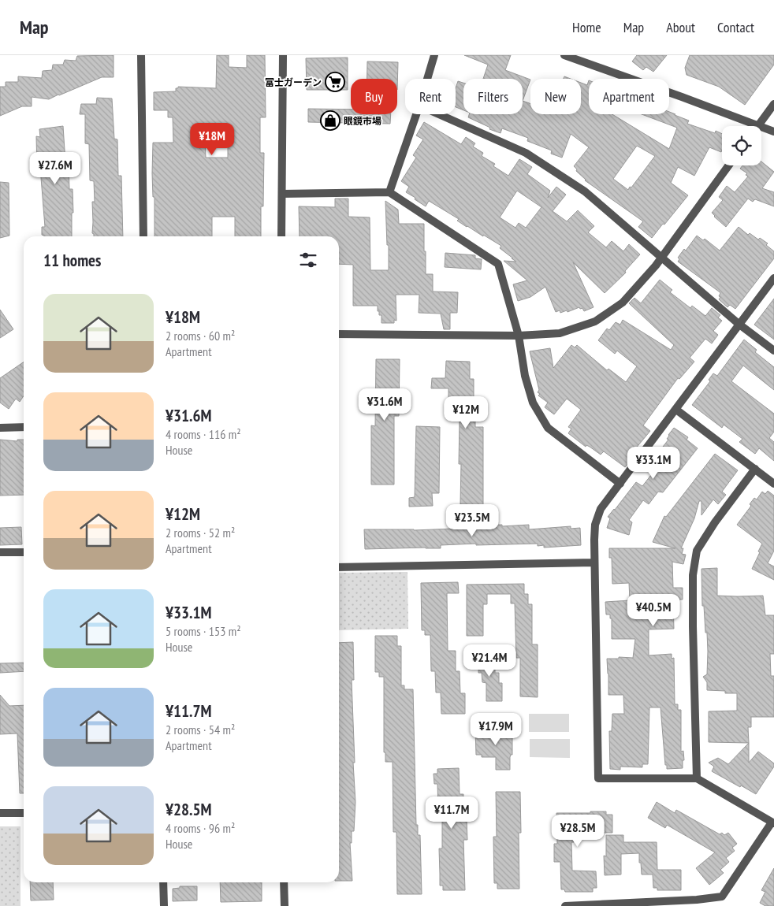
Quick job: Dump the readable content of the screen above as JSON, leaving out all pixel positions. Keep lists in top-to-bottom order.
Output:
{
  "places": {
    "supermarket": ["富士ガーデン"],
    "shop": ["眼鏡市場"]
  },
  "page": {
    "header": "Map",
    "nav": [
      "Home",
      "Map",
      "About",
      "Contact"
    ],
    "chip": [
      "Buy",
      "Rent",
      "Filters",
      "New",
      "Apartment"
    ],
    "price": [
      "¥18M",
      "¥27.6M",
      "¥31.6M",
      "¥12M",
      "¥33.1M",
      "¥23.5M",
      "¥40.5M",
      "¥21.4M",
      "¥17.9M",
      "¥11.7M",
      "¥28.5M"
    ],
    "heading": "11 homes",
    "list": [
      {
        "name": "¥18M",
        "note": "2 rooms · 60 m² · Apartment"
      },
      {
        "name": "¥31.6M",
        "note": "4 rooms · 116 m² · House"
      },
      {
        "name": "¥12M",
        "note": "2 rooms · 52 m² · Apartment"
      },
      {
        "name": "¥33.1M",
        "note": "5 rooms · 153 m² · House"
      },
      {
        "name": "¥11.7M",
        "note": "2 rooms · 54 m² · Apartment"
      },
      {
        "name": "¥28.5M",
        "note": "4 rooms · 96 m² · House"
      }
    ]
  }
}
